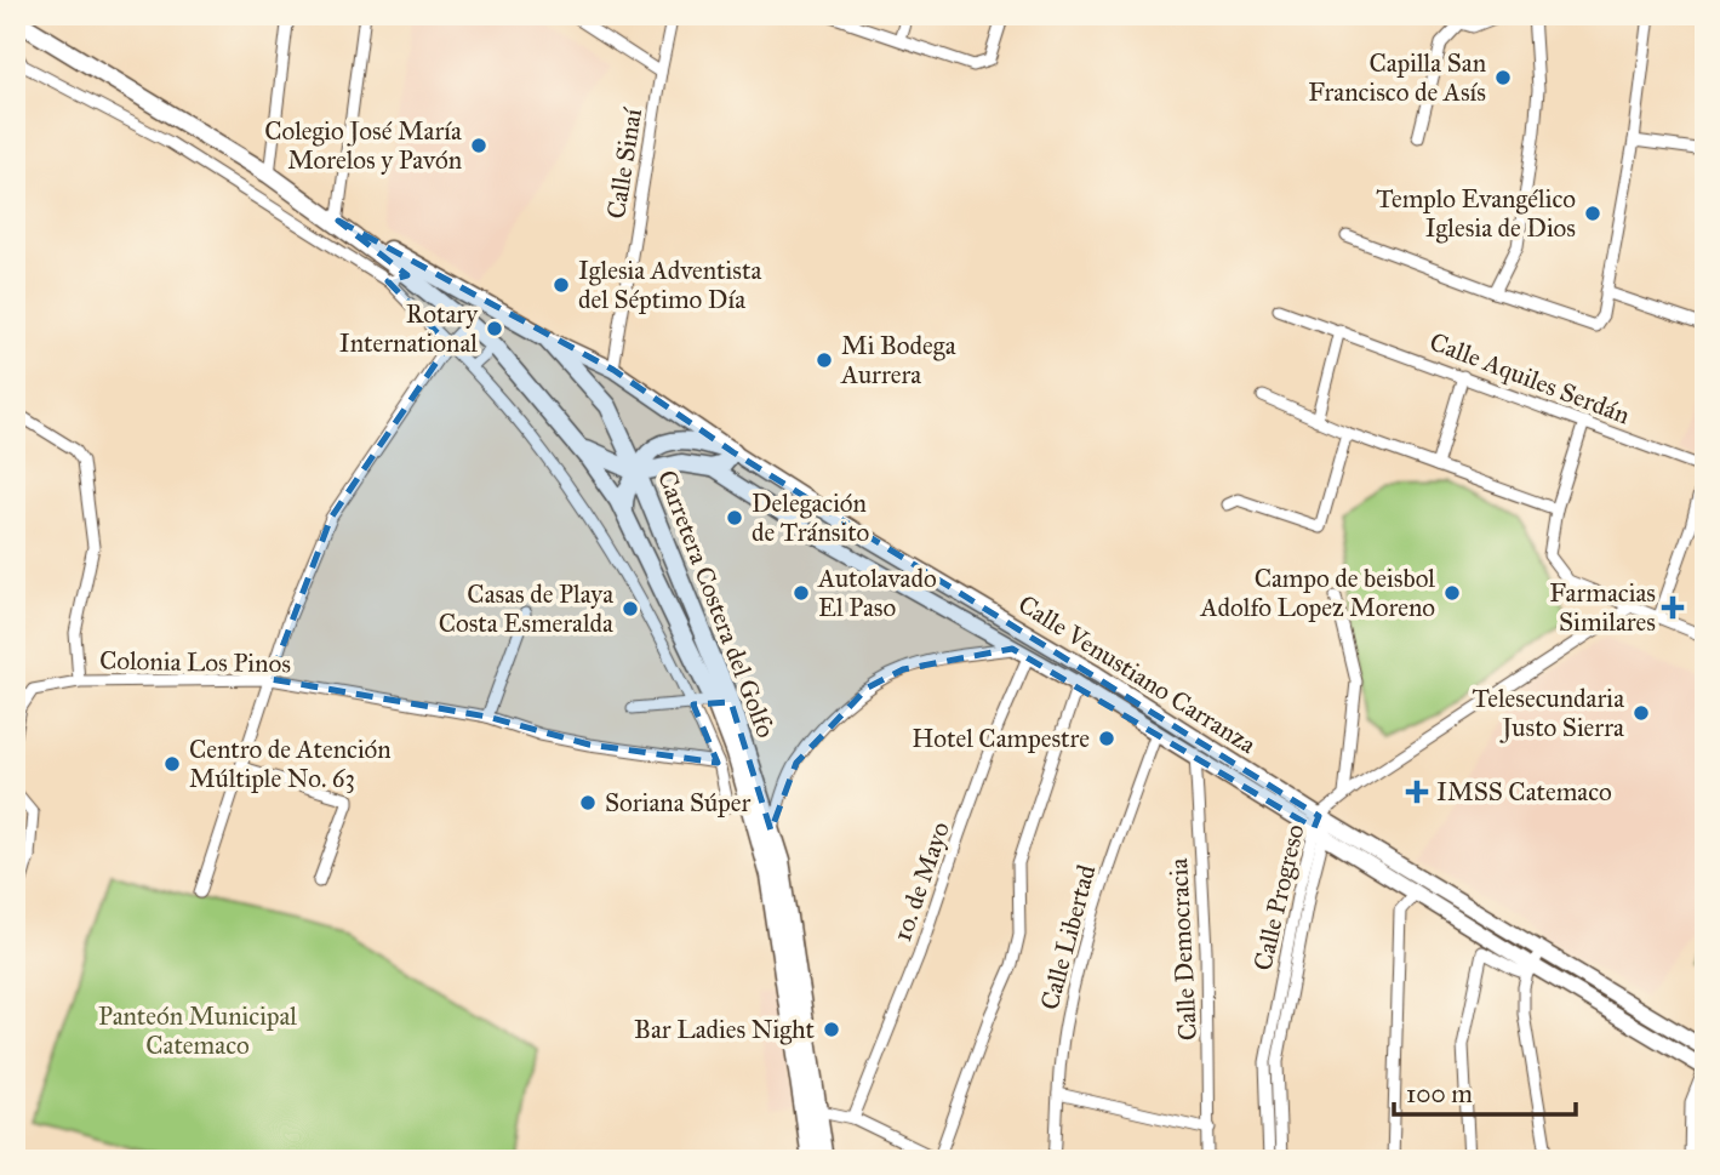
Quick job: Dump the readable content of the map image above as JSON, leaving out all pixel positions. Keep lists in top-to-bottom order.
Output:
{
  "streets": {
    "main road": ["Carretera Costera del Golfo", "Calle Venustiano Carranza"],
    "street": [
      "Calle Sinaí",
      "Calle Aquiles Serdán",
      "Colonia Los Pinos",
      "1o. de Mayo",
      "Calle Progreso",
      "Calle Libertad",
      "Calle Democracia"
    ]
  },
  "crossings": [
    ["Calle Sinaí", "Calle Venustiano Carranza"],
    ["Carretera Costera del Golfo", "Calle Venustiano Carranza"],
    ["Calle Venustiano Carranza", "1o. de Mayo"],
    ["Calle Venustiano Carranza", "Calle Progreso"],
    ["Calle Venustiano Carranza", "Calle Libertad"],
    ["Calle Venustiano Carranza", "Calle Democracia"]
  ],
  "parks": ["Panteón Municipal Catemaco"],
  "places": {
    "other": [
      "Capilla San Francisco de Asís",
      "Colegio José María Morelos y Pavón",
      "Templo Evangélico Iglesia de Dios",
      "Iglesia Adventista del Séptimo Día",
      "Rotary International",
      "Mi Bodega Aurrera",
      "Delegación de Tránsito",
      "Autolavado El Paso",
      "Campo de beisbol Adolfo Lopez Moreno",
      "Casas de Playa Costa Esmeralda",
      "Telesecundaria Justo Sierra",
      "Hotel Campestre",
      "Centro de Atención Múltiple No. 63",
      "Soriana Súper",
      "Bar Ladies Night"
    ],
    "health": ["Farmacias Similares", "IMSS Catemaco"]
  },
  "scale_bar": "100 m"
}
